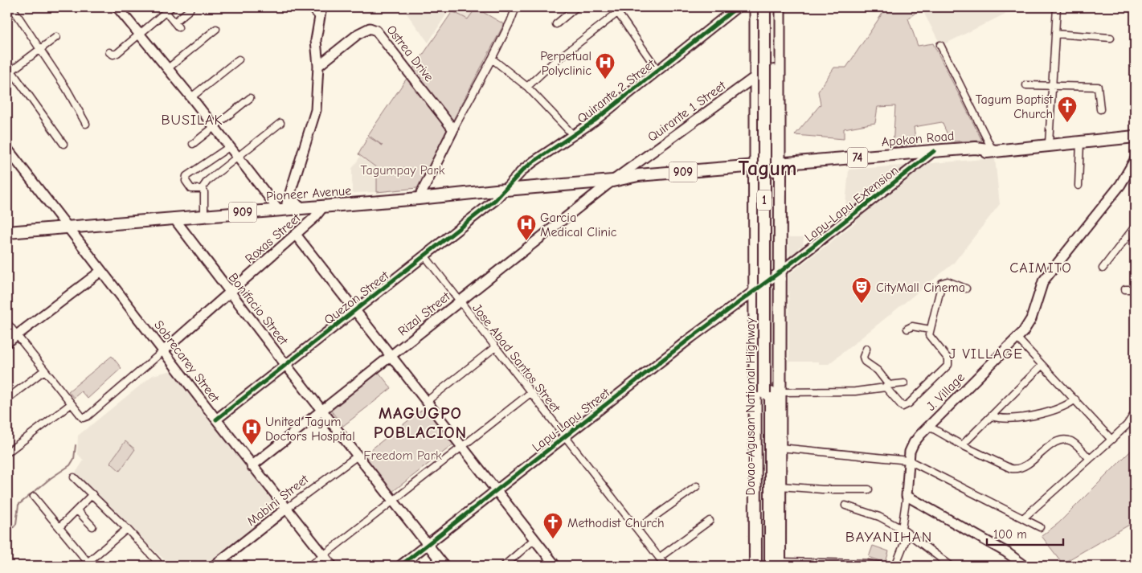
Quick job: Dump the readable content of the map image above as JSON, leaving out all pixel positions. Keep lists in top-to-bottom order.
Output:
{
  "streets": {
    "highway": [
      "Apokon Road",
      "74",
      "909",
      "Pioneer Avenue",
      "1",
      "Davao-Agusan National Highway"
    ],
    "street": [
      "Ostrea Drive",
      "Quirante 2 Street",
      "Quirante 1 Street",
      "Lapu-Lapu Extension",
      "Roxas Street",
      "Quezon Street",
      "Bonifacio Street",
      "Rizal Street",
      "Jose Abad Santos Street",
      "Sobrecarey Street",
      "J. Village",
      "Lapu-Lapu Street",
      "Mabini Street"
    ]
  },
  "crossings": [
    ["Quirante 2 Street", "Pioneer Avenue"],
    ["Quirante 2 Street", "Quezon Street"],
    ["Quirante 1 Street", "Pioneer Avenue"],
    ["Quirante 1 Street", "Rizal Street"],
    ["Quirante 1 Street", "Davao-Agusan National Highway"],
    ["Apokon Road", "Pioneer Avenue"],
    ["Apokon Road", "Lapu-Lapu Extension"],
    ["Apokon Road", "Davao-Agusan National Highway"],
    ["Pioneer Avenue", "Roxas Street"],
    ["Pioneer Avenue", "Quezon Street"],
    ["Pioneer Avenue", "Bonifacio Street"],
    ["Pioneer Avenue", "Rizal Street"],
    ["Pioneer Avenue", "Sobrecarey Street"],
    ["Pioneer Avenue", "Davao-Agusan National Highway"],
    ["Lapu-Lapu Extension", "Davao-Agusan National Highway"],
    ["Lapu-Lapu Extension", "Lapu-Lapu Street"],
    ["Roxas Street", "Bonifacio Street"],
    ["Roxas Street", "Sobrecarey Street"],
    ["Quezon Street", "Bonifacio Street"],
    ["Quezon Street", "Jose Abad Santos Street"],
    ["Quezon Street", "Sobrecarey Street"],
    ["Bonifacio Street", "Rizal Street"],
    ["Bonifacio Street", "Lapu-Lapu Street"],
    ["Bonifacio Street", "Mabini Street"],
    ["Rizal Street", "Jose Abad Santos Street"],
    ["Rizal Street", "Sobrecarey Street"],
    ["Jose Abad Santos Street", "Lapu-Lapu Street"],
    ["Sobrecarey Street", "Mabini Street"],
    ["Davao-Agusan National Highway", "Lapu-Lapu Street"]
  ],
  "districts": [
    "BUSILAK",
    "Tagum",
    "CAIMITO",
    "J VILLAGE",
    "MAGUGPO POBLACION",
    "BAYANIHAN"
  ],
  "parks": ["Tagumpay Park", "Freedom Park"],
  "places": {
    "hospital": ["Perpetual Polyclinic", "Garcia Medical Clinic", "United Tagum Doctors Hospital"],
    "church": ["Tagum Baptist Church", "Methodist Church"],
    "theatre": ["CityMall Cinema"]
  },
  "scale_bar": "100 m"
}
